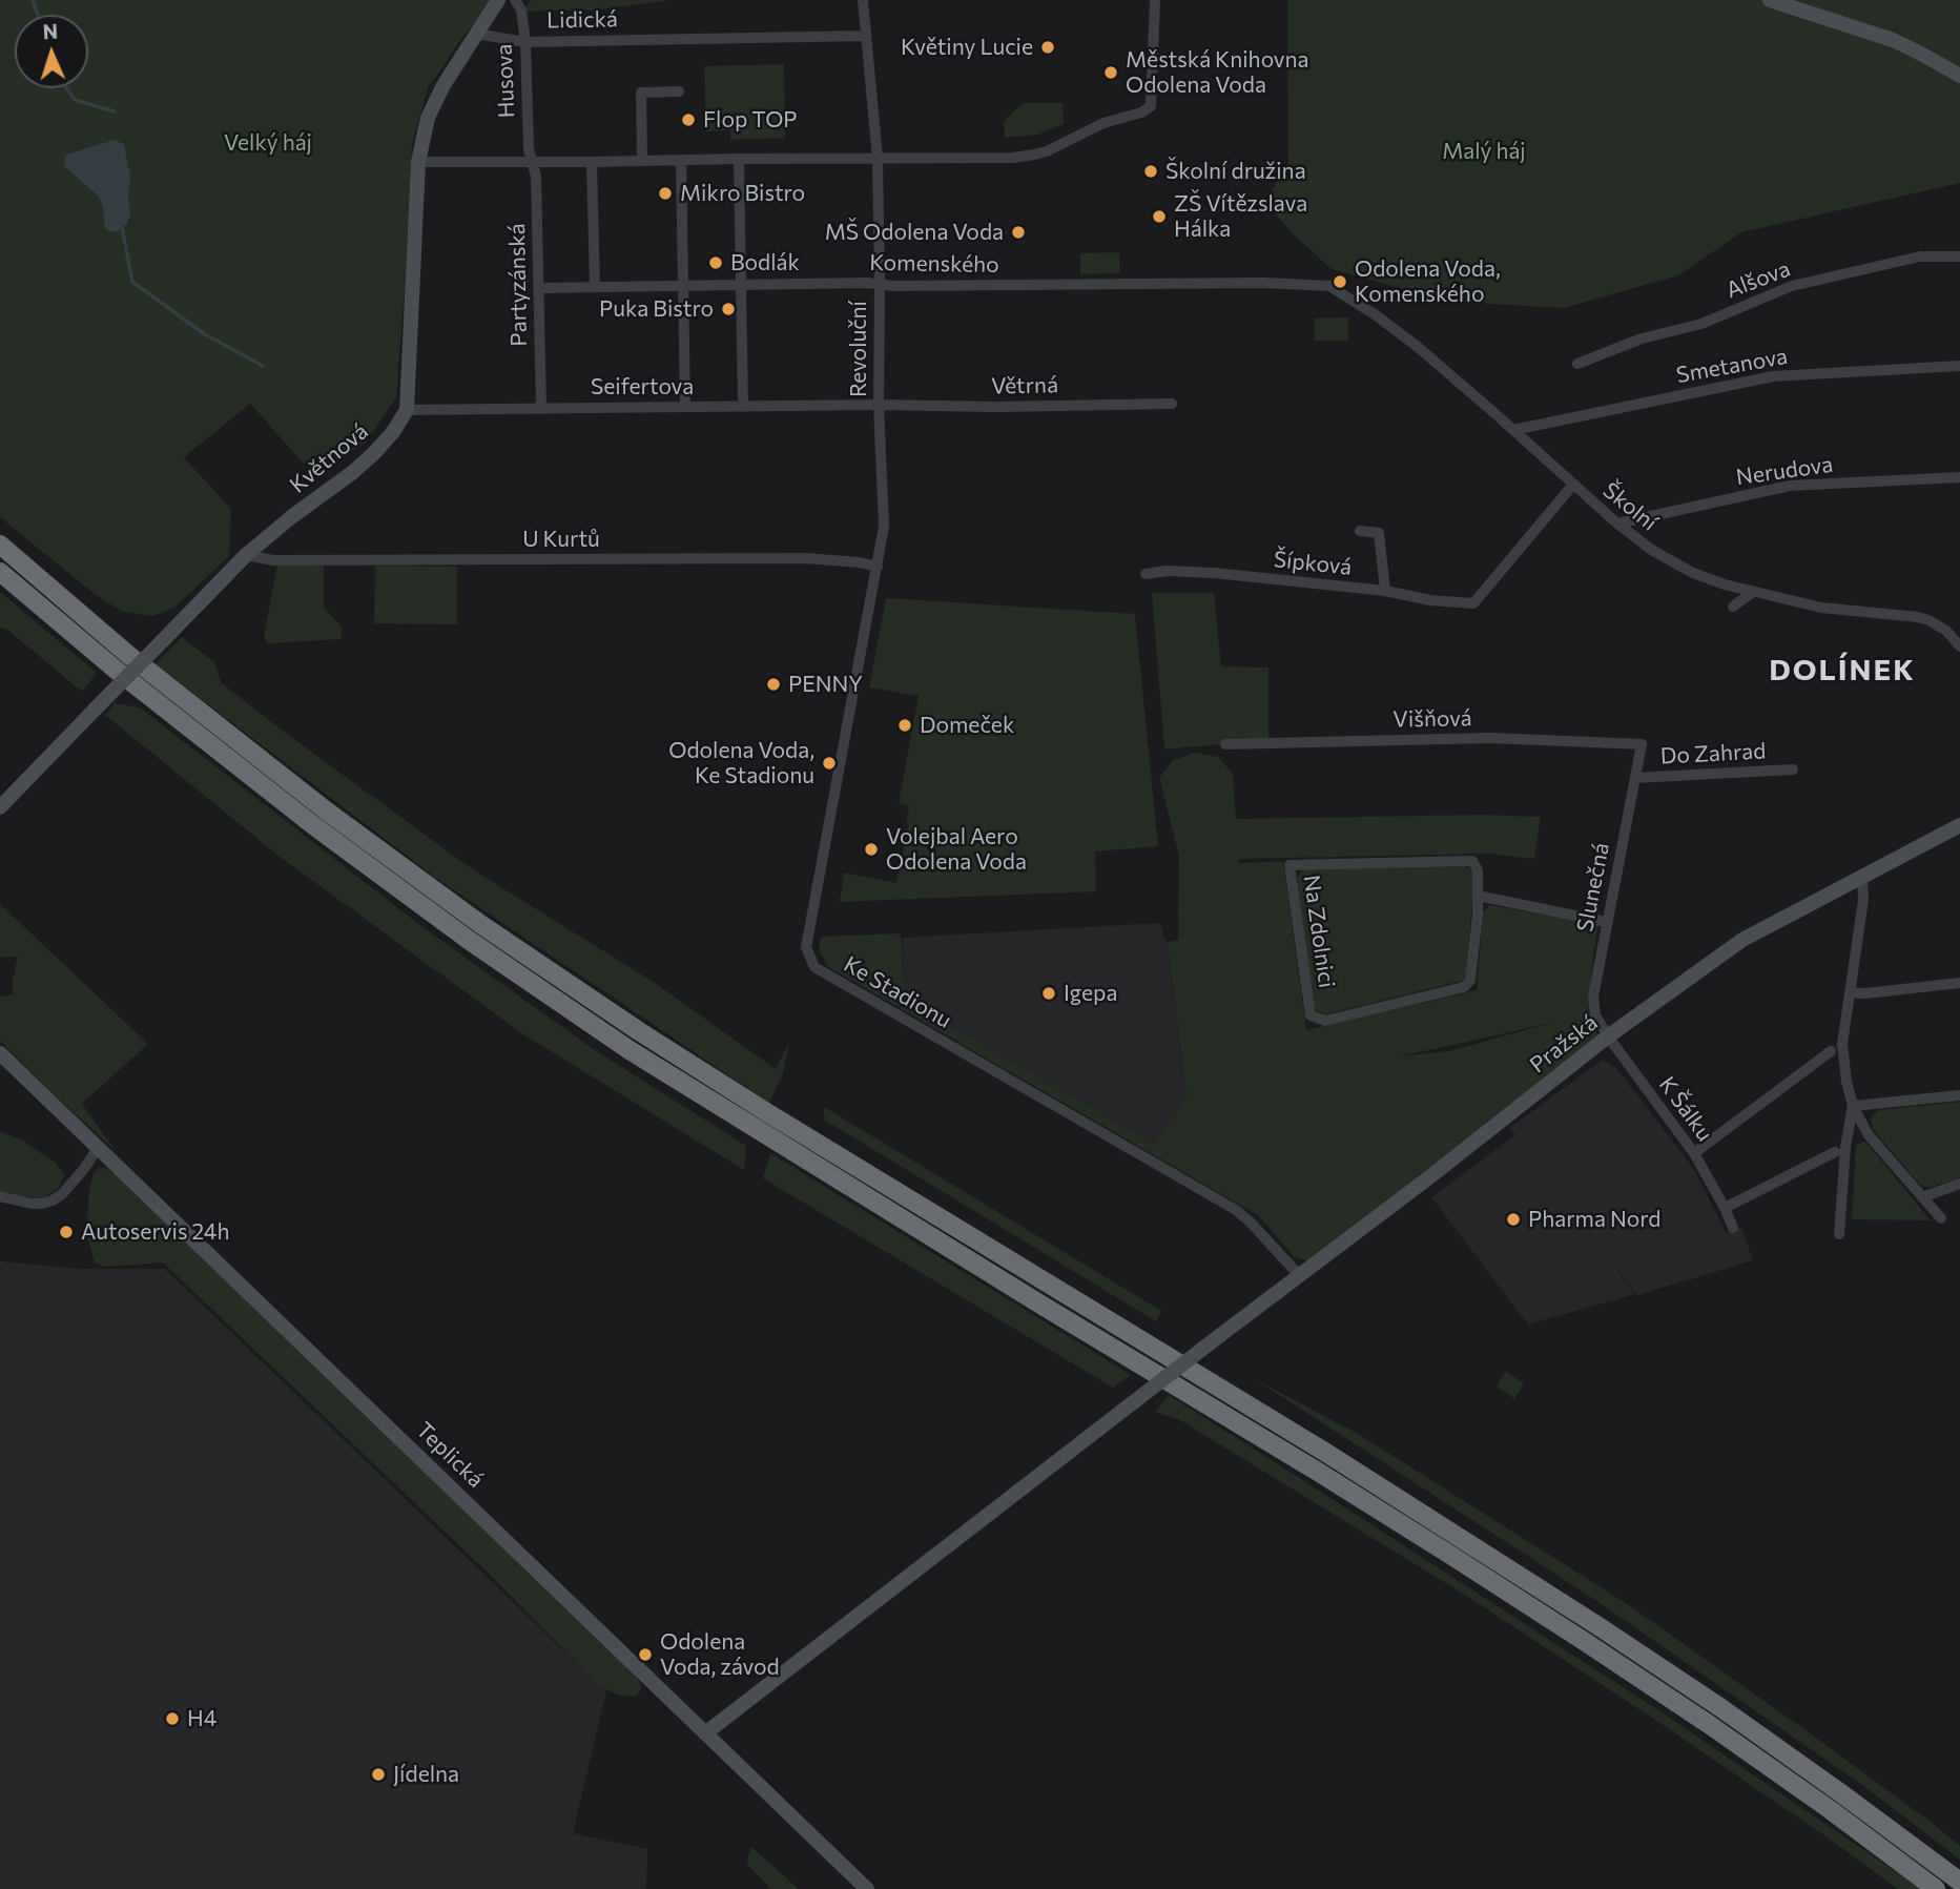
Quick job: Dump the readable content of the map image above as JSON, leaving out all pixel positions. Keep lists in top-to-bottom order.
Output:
{
  "streets": {
    "street": [
      "Lidická",
      "Husova",
      "Komenského",
      "Alšova",
      "Partyzánská",
      "Revoluční",
      "Smetanova",
      "Větrná",
      "Seifertova",
      "Květnová",
      "Nerudova",
      "Školní",
      "U Kurtů",
      "Šípková",
      "Višňová",
      "Do Zahrad",
      "Slunečná",
      "Na Zdolnici",
      "Ke Stadionu",
      "Pražská",
      "K Šálku",
      "Teplická"
    ]
  },
  "crossings": [
    ["Lidická", "Husova"],
    ["Lidická", "Revoluční"],
    ["Husova", "Partyzánská"],
    ["Komenského", "Partyzánská"],
    ["Komenského", "Revoluční"],
    ["Komenského", "Školní"],
    ["Partyzánská", "Seifertova"],
    ["Revoluční", "Větrná"],
    ["Revoluční", "Seifertova"],
    ["Revoluční", "U Kurtů"],
    ["Revoluční", "Ke Stadionu"],
    ["Smetanova", "Školní"],
    ["Větrná", "Seifertova"],
    ["Seifertova", "Květnová"],
    ["Květnová", "U Kurtů"],
    ["Nerudova", "Školní"],
    ["Školní", "Šípková"],
    ["U Kurtů", "Ke Stadionu"],
    ["Višňová", "Slunečná"],
    ["Do Zahrad", "Slunečná"],
    ["Slunečná", "Pražská"],
    ["Slunečná", "K Šálku"],
    ["Ke Stadionu", "Pražská"],
    ["Pražská", "K Šálku"],
    ["Pražská", "Teplická"]
  ],
  "districts": ["DOLÍNEK"],
  "parks": ["Velký háj", "Malý háj"],
  "places": [
    "Květiny Lucie",
    "Městská Knihovna Odolena Voda",
    "Flop TOP",
    "Školní družina",
    "Mikro Bistro",
    "ZŠ Vítězslava Hálka",
    "MŠ Odolena Voda",
    "Bodlák",
    "Odolena Voda, Komenského",
    "Puka Bistro",
    "PENNY",
    "Domeček",
    "Odolena Voda, Ke Stadionu",
    "Volejbal Aero Odolena Voda",
    "Igepa",
    "Pharma Nord",
    "Autoservis 24h",
    "Odolena Voda, závod",
    "H4",
    "Jídelna"
  ],
  "north": "top"
}
